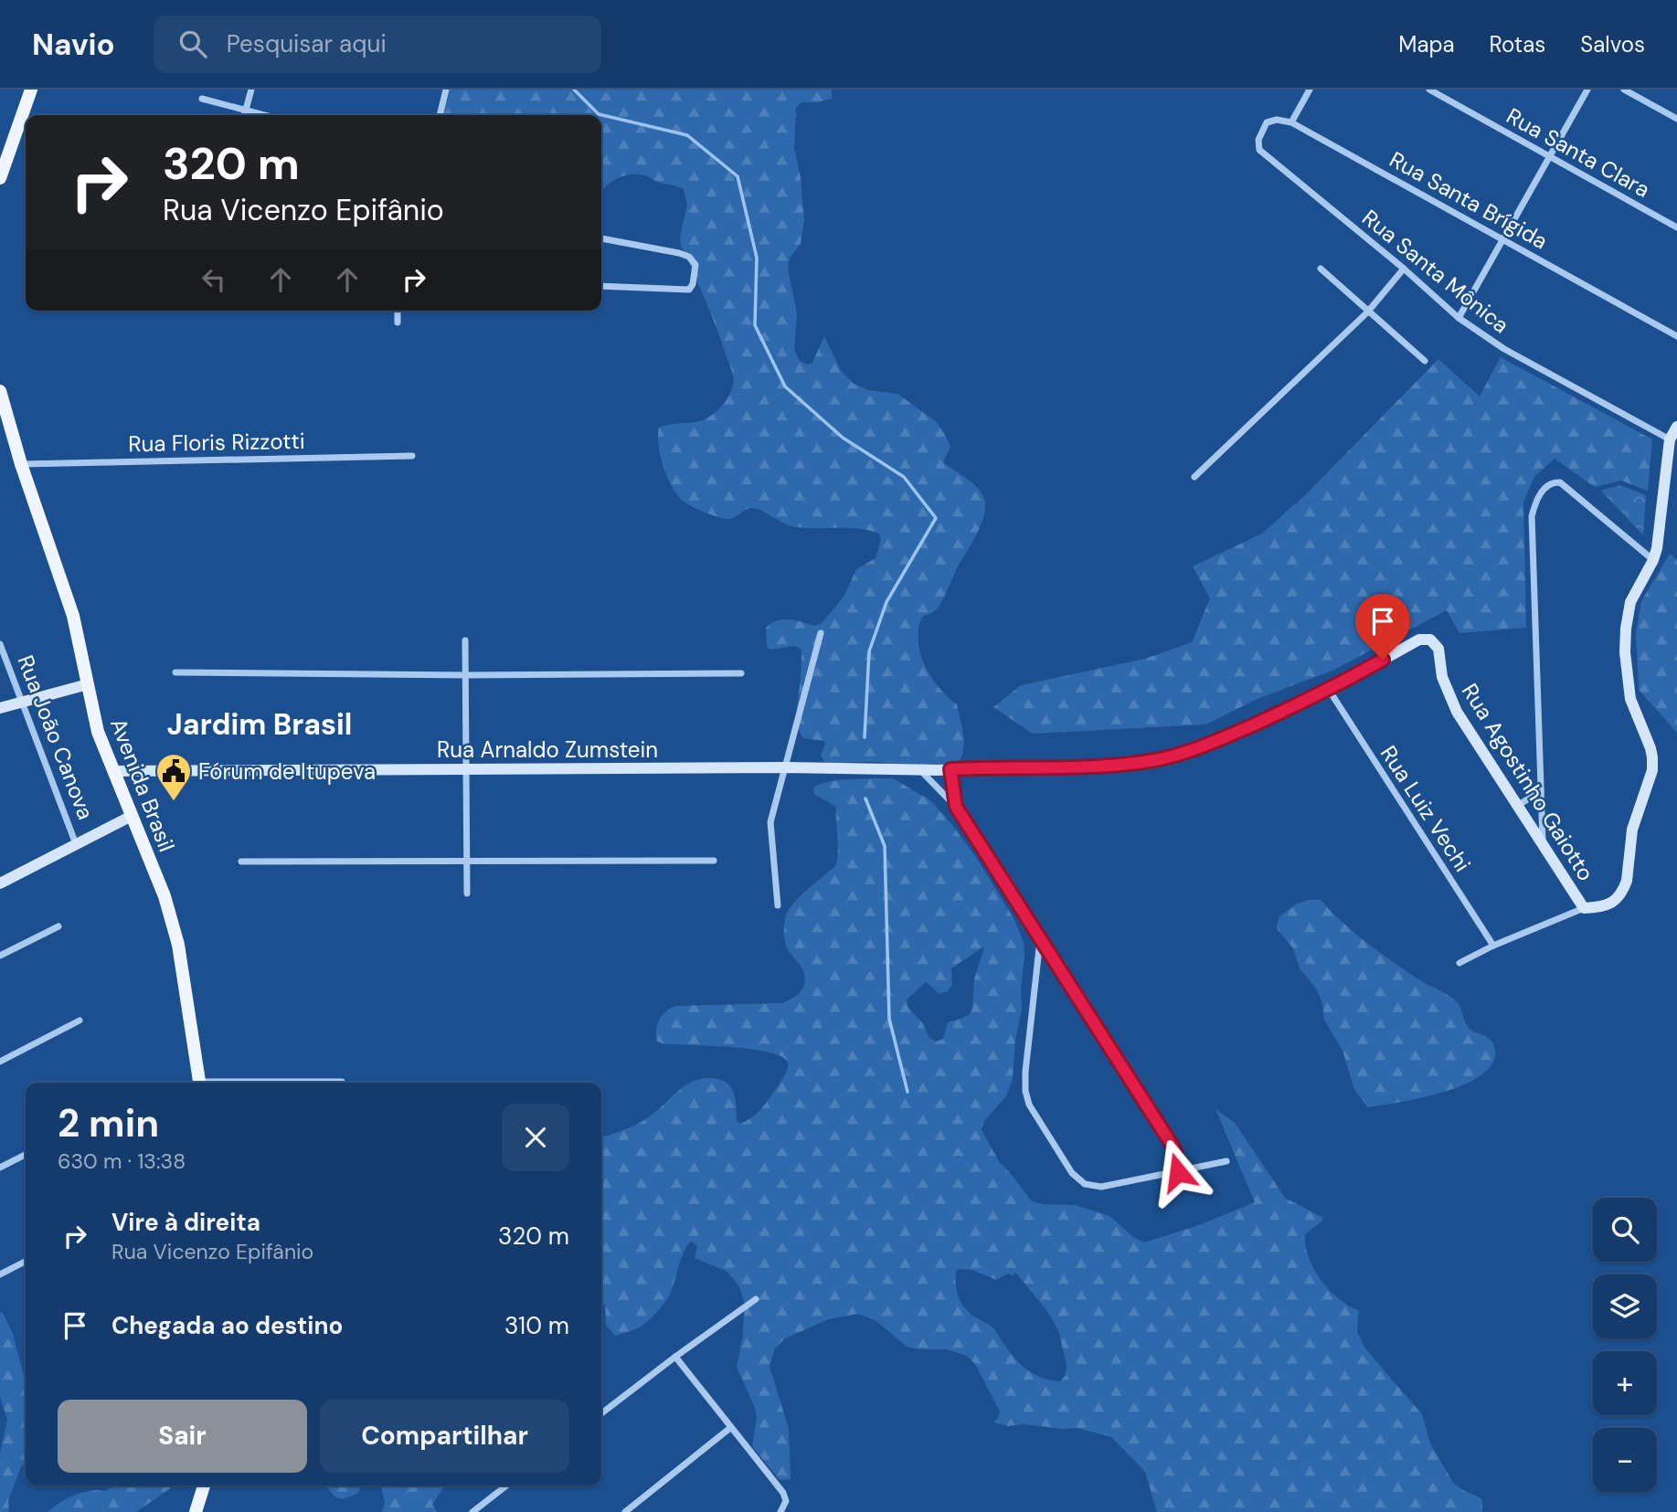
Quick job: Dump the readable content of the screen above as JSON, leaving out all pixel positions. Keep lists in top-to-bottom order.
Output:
{
  "streets": {
    "main road": ["Avenida Brasil"],
    "street": [
      "Rua Santa Clara",
      "Rua Santa Brígida",
      "Rua Santa Mônica",
      "Rua Floris Rizzotti",
      "Rua João Canova",
      "Rua Arnaldo Zumstein",
      "Rua Agostinho Gaiotto",
      "Rua Luiz Vechi"
    ]
  },
  "crossings": [
    ["Rua Santa Brígida", "Rua Santa Mônica"],
    ["Rua Floris Rizzotti", "Avenida Brasil"],
    ["Rua João Canova", "Avenida Brasil"],
    ["Rua Arnaldo Zumstein", "Rua Agostinho Gaiotto"],
    ["Rua Arnaldo Zumstein", "Avenida Brasil"],
    ["Rua Arnaldo Zumstein", "Rua Luiz Vechi"]
  ],
  "districts": ["Jardim Brasil"],
  "places": {
    "public building": ["Fórum de Itupeva"]
  },
  "page": {
    "header": "Navio",
    "search": "Pesquisar aqui",
    "nav": ["Mapa", "Rotas", "Salvos"],
    "turn": ["320 m", "Rua Vicenzo Epifânio"],
    "heading": ["2 min", "630 m · 13:38"],
    "list": [
      {
        "name": "Vire à direita",
        "note": "Rua Vicenzo Epifânio",
        "value": "320 m"
      },
      {
        "name": "Chegada ao destino",
        "value": "310 m"
      }
    ],
    "map_buttons": ["+", "−"],
    "buttons": ["Sair", "Compartilhar"]
  }
}
